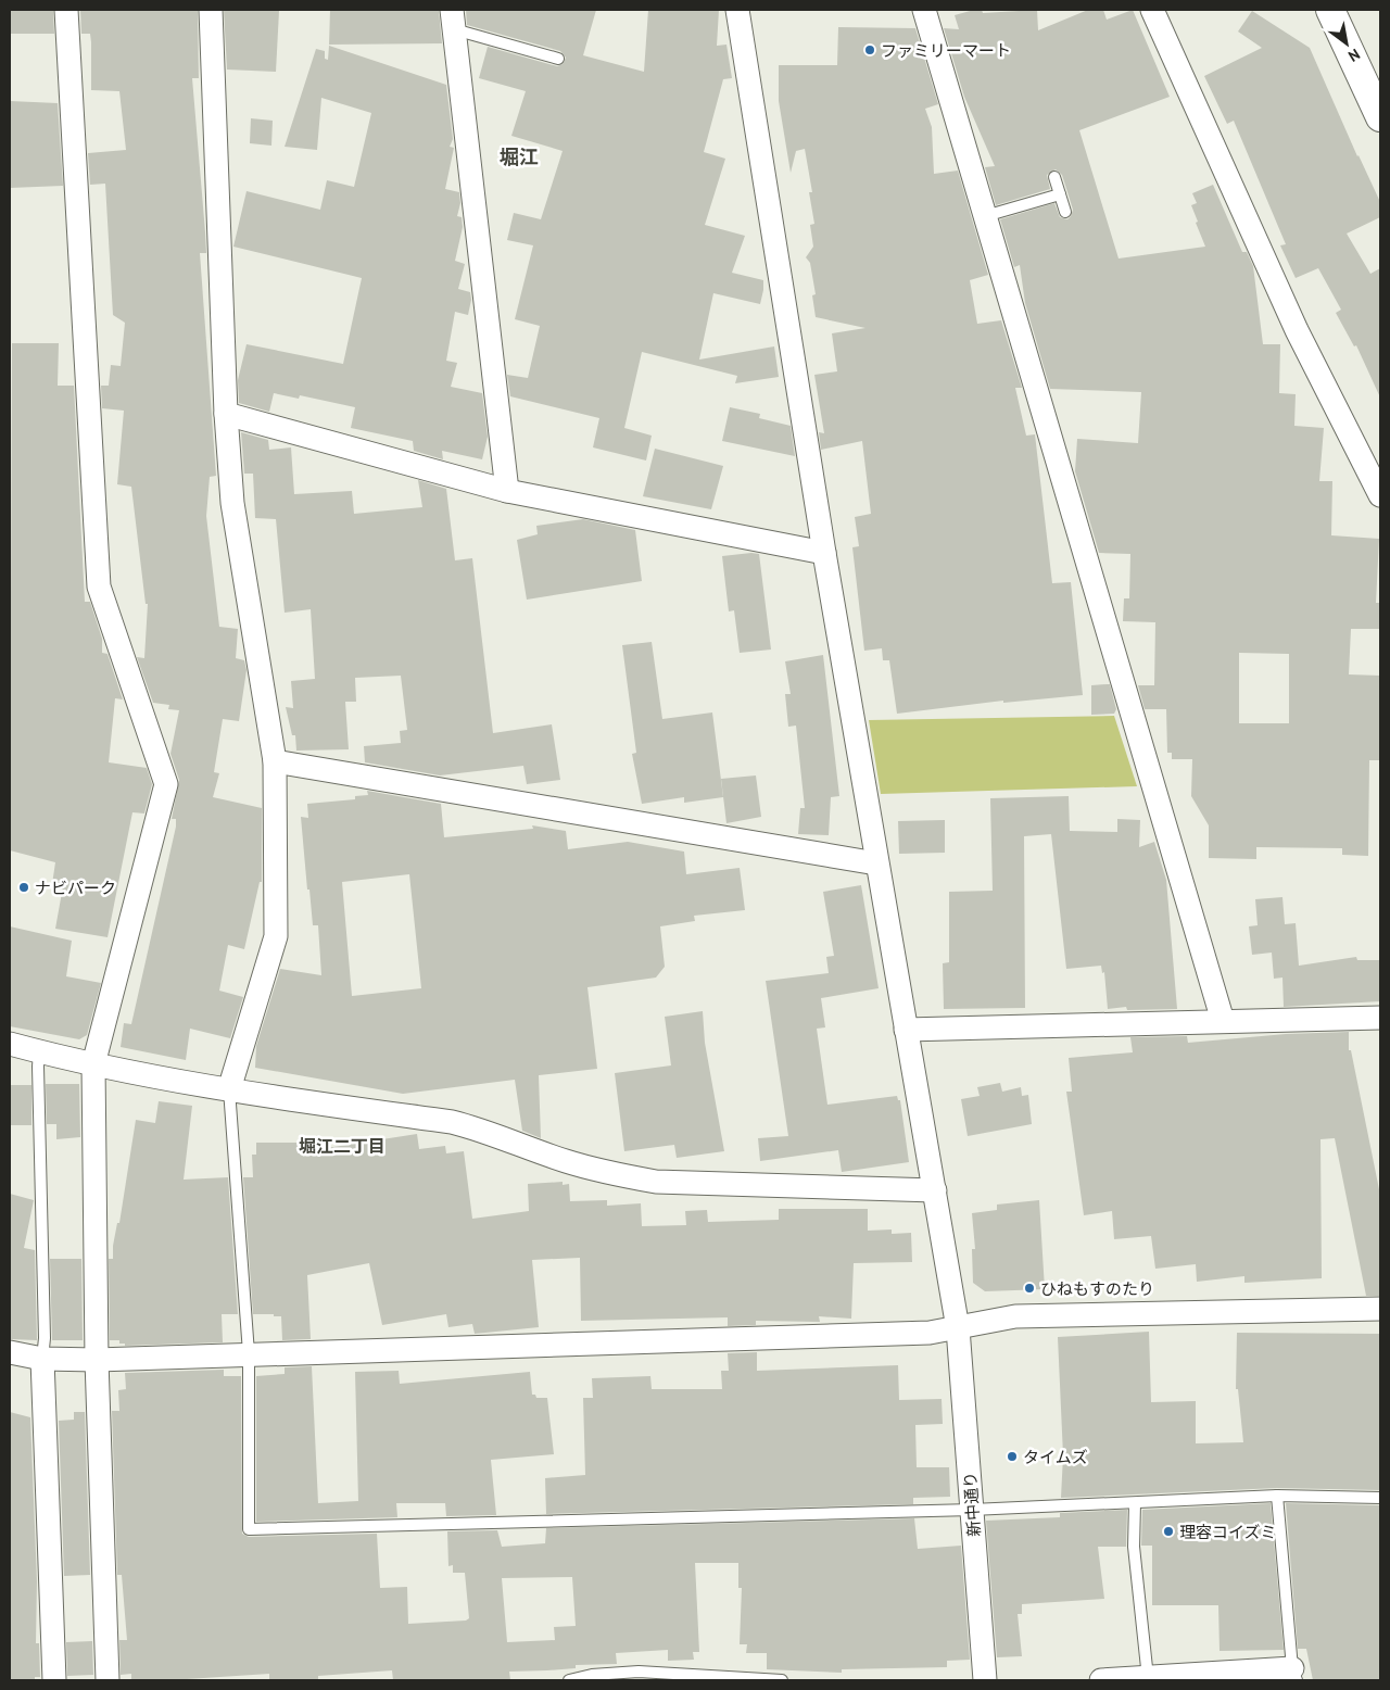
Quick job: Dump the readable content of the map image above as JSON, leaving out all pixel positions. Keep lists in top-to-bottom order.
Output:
{
  "streets": {
    "street": ["新中通り"]
  },
  "districts": ["堀江", "堀江二丁目"],
  "places": [
    "ファミリーマート",
    "ナビパーク",
    "ひねもすのたり",
    "タイムズ",
    "理容コイズミ"
  ],
  "north": "bottom right"
}
